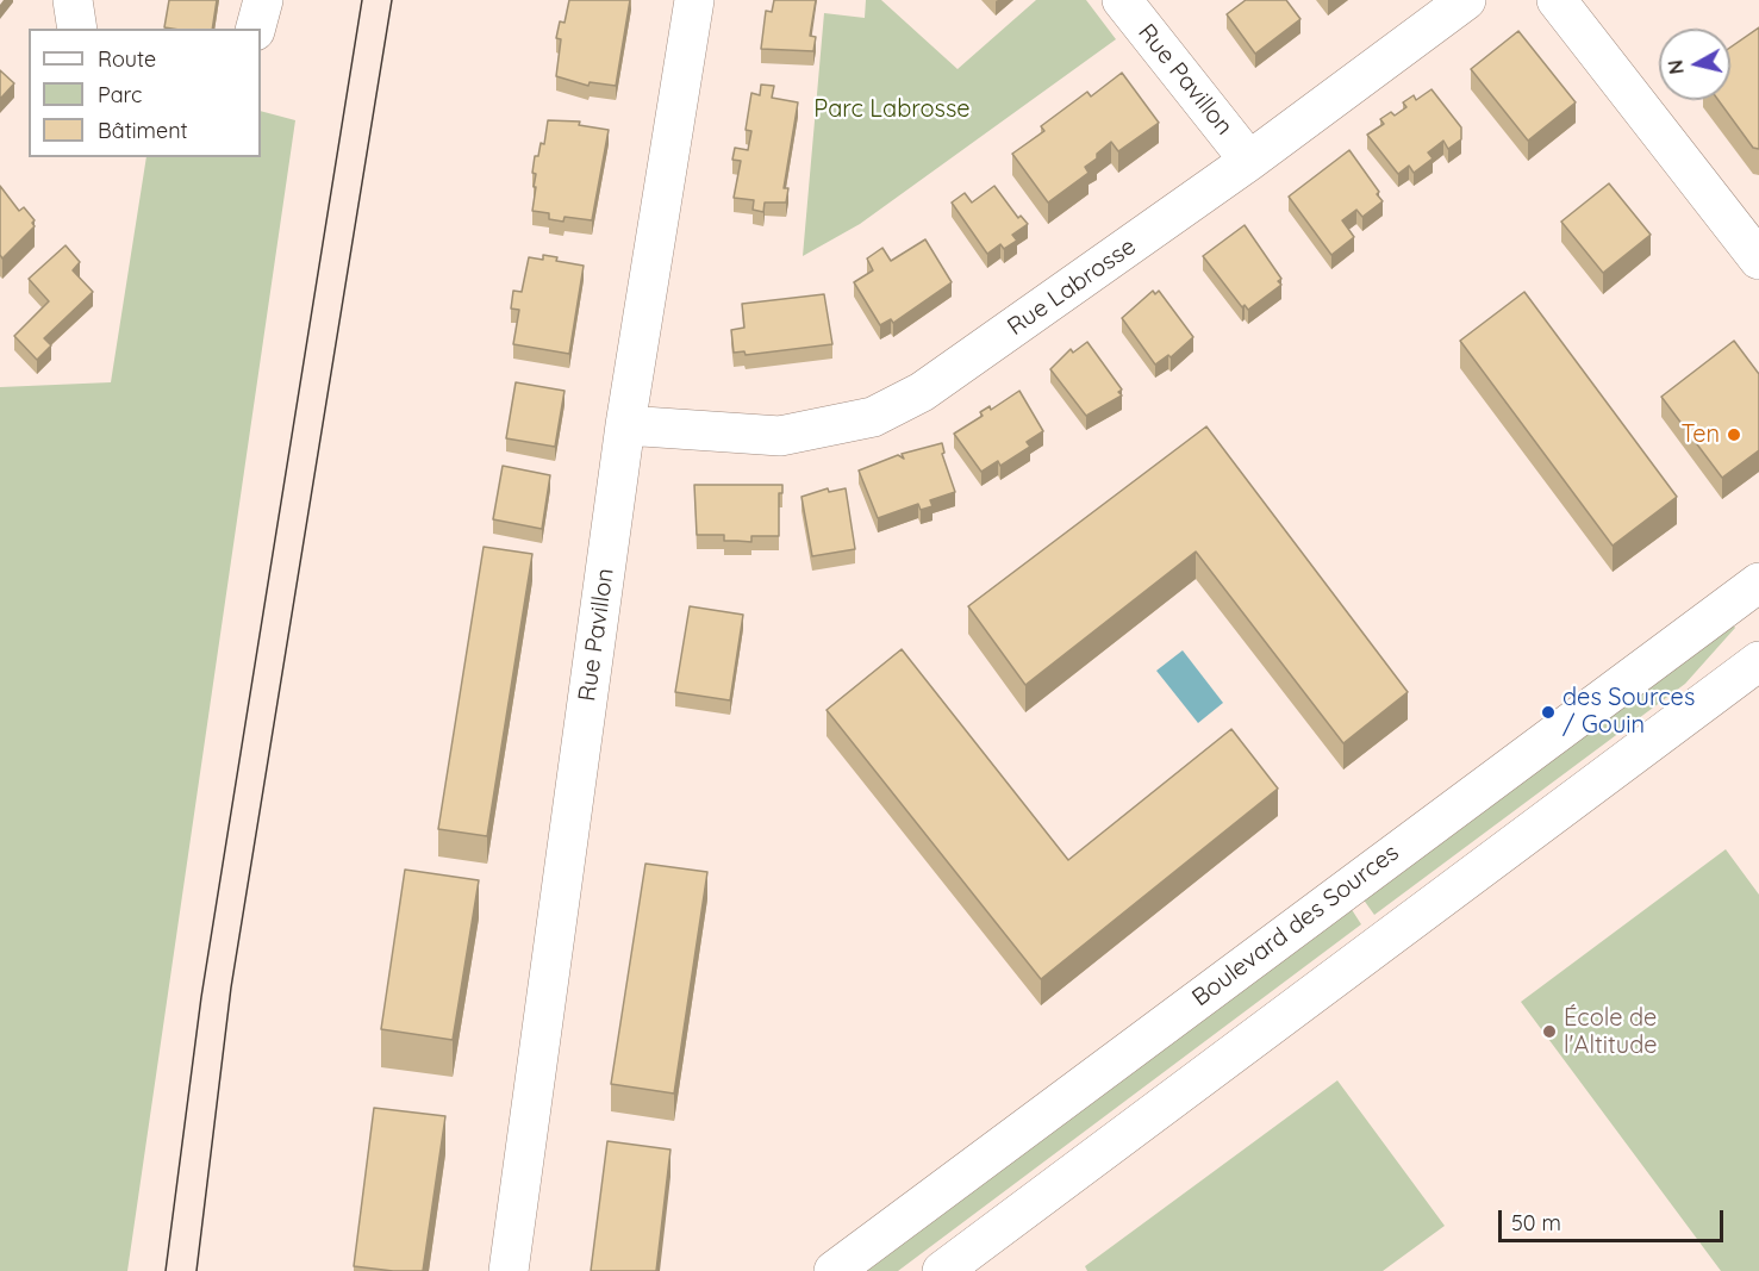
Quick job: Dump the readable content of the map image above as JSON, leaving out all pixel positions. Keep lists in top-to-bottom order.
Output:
{
  "streets": {
    "street": ["Rue Pavillon", "Rue Labrosse", "Boulevard des Sources"]
  },
  "crossings": [
    ["Rue Pavillon", "Rue Labrosse"]
  ],
  "parks": ["Parc Labrosse"],
  "places": ["Ten", "des Sources / Gouin", "École de l'Altitude"],
  "legend": ["Route", "Parc", "Bâtiment"],
  "scale_bar": "50 m",
  "north": "left"
}
